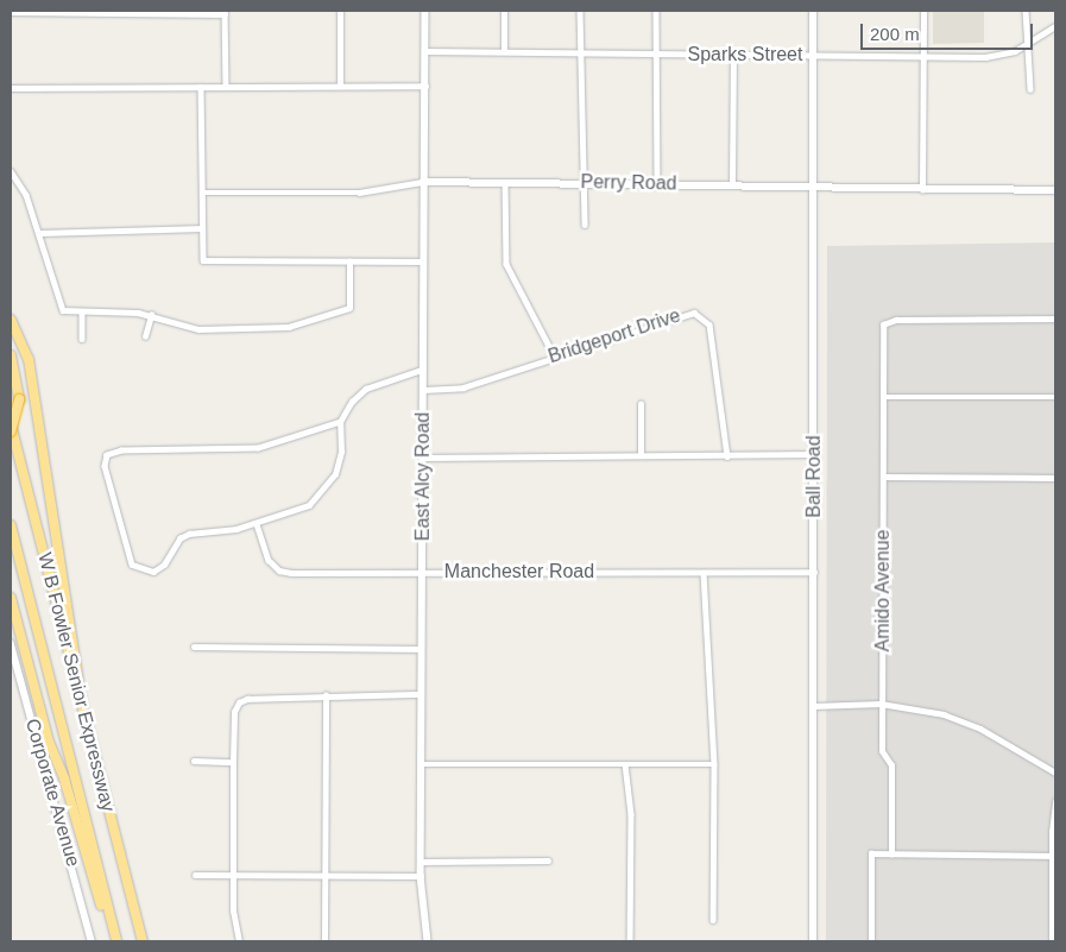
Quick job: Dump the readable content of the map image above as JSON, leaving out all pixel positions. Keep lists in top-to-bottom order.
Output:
{
  "streets": {
    "highway": ["W B Fowler Senior Expressway"],
    "main road": ["Ball Road"],
    "street": [
      "Sparks Street",
      "Perry Road",
      "Bridgeport Drive",
      "East Alcy Road",
      "Manchester Road",
      "Amido Avenue",
      "Corporate Avenue"
    ]
  },
  "crossings": [
    ["Sparks Street", "East Alcy Road"],
    ["Sparks Street", "Ball Road"],
    ["Perry Road", "East Alcy Road"],
    ["Perry Road", "Ball Road"],
    ["Bridgeport Drive", "East Alcy Road"],
    ["East Alcy Road", "Manchester Road"],
    ["Ball Road", "Manchester Road"]
  ],
  "scale_bar": "200 m"
}
